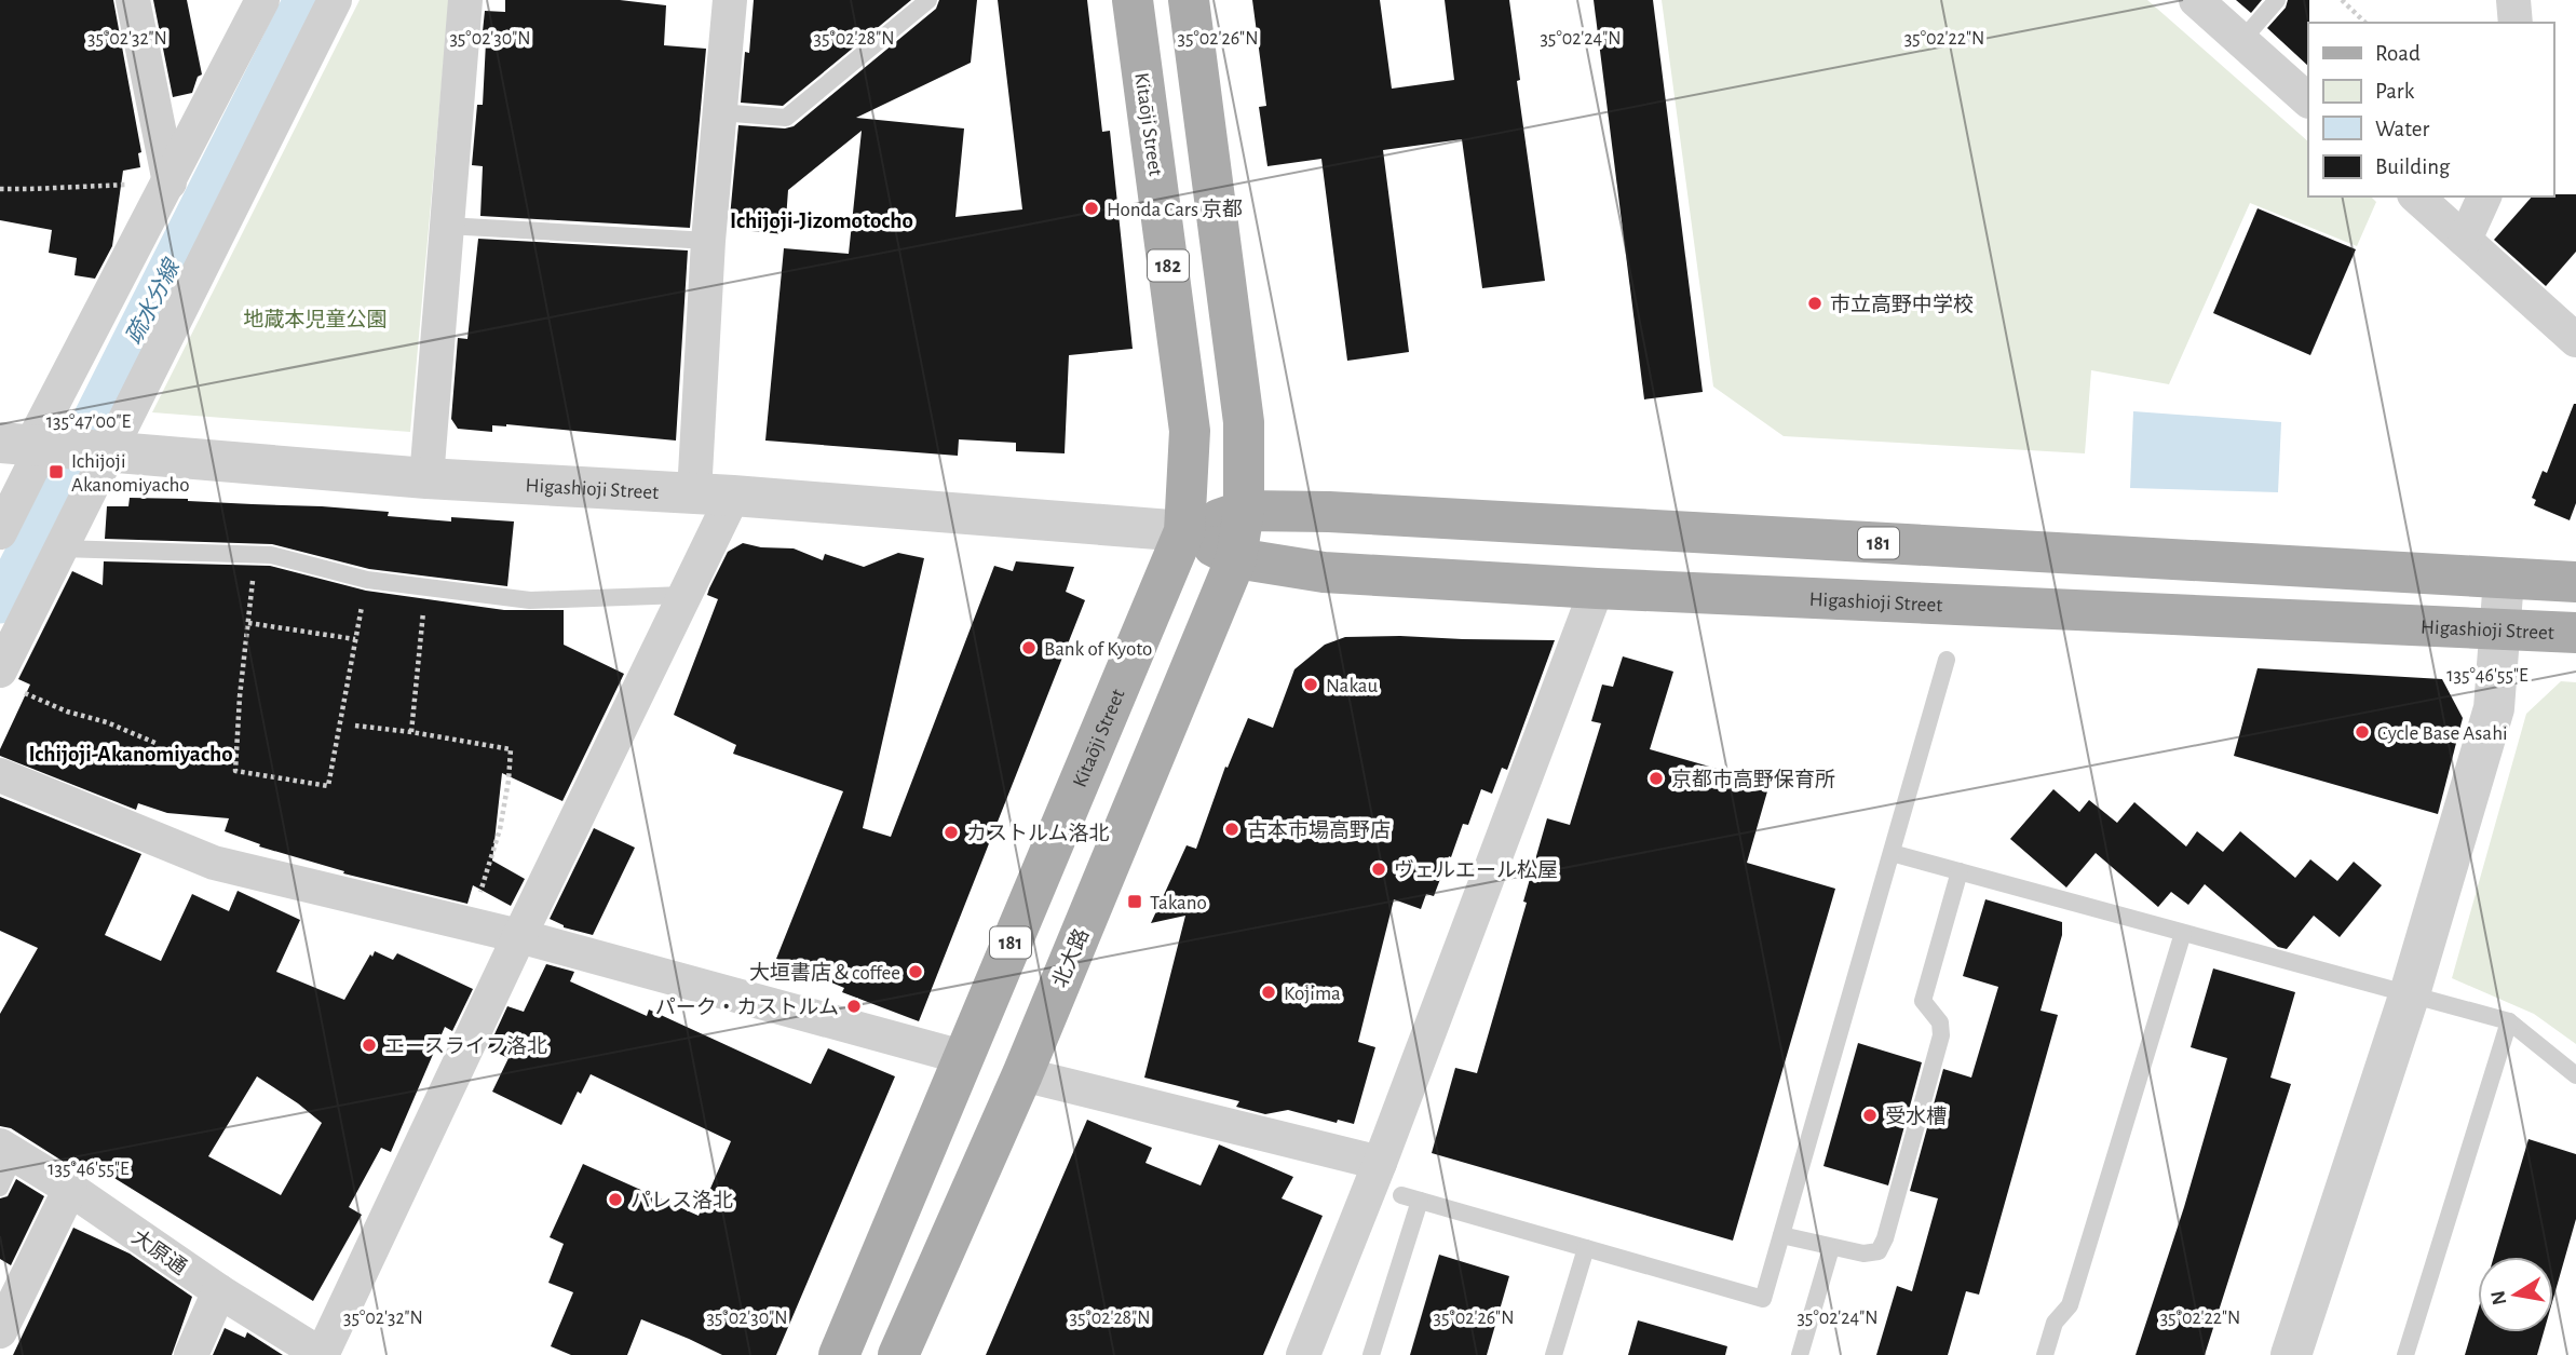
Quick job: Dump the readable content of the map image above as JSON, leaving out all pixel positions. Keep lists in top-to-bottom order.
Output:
{
  "streets": {
    "main road": [
      "Kitaōji Street",
      "182",
      "Higashioji Street",
      "181",
      "北大路"
    ],
    "street": ["大原通"]
  },
  "crossings": [
    ["Kitaōji Street", "Higashioji Street"],
    ["Higashioji Street", "北大路"]
  ],
  "districts": ["Ichijoji-Jizomotocho", "Ichijoji-Akanomiyacho"],
  "water": ["疏水分線"],
  "parks": ["地蔵本児童公園"],
  "places": {
    "other": [
      "Honda Cars 京都",
      "市立高野中学校",
      "Bank of Kyoto",
      "Nakau",
      "Cycle Base Asahi",
      "京都市高野保育所",
      "古本市場高野店",
      "カストルム洛北",
      "ヴェルエール松屋",
      "大垣書店＆coffee",
      "Kojima",
      "パーク・カストルム",
      "エースライフ洛北",
      "受水槽",
      "パレス洛北"
    ],
    "transit": ["Ichijoji Akanomiyacho", "Takano"]
  },
  "legend": [
    "Road",
    "Park",
    "Water",
    "Building"
  ],
  "north": "left",
  "coordinates": [
    "35°02'32\"N",
    "35°02'22\"N",
    "35°02'30\"N",
    "35°02'28\"N",
    "35°02'26\"N",
    "35°02'24\"N",
    "135°47'00\"E",
    "135°46'55\"E"
  ]
}
